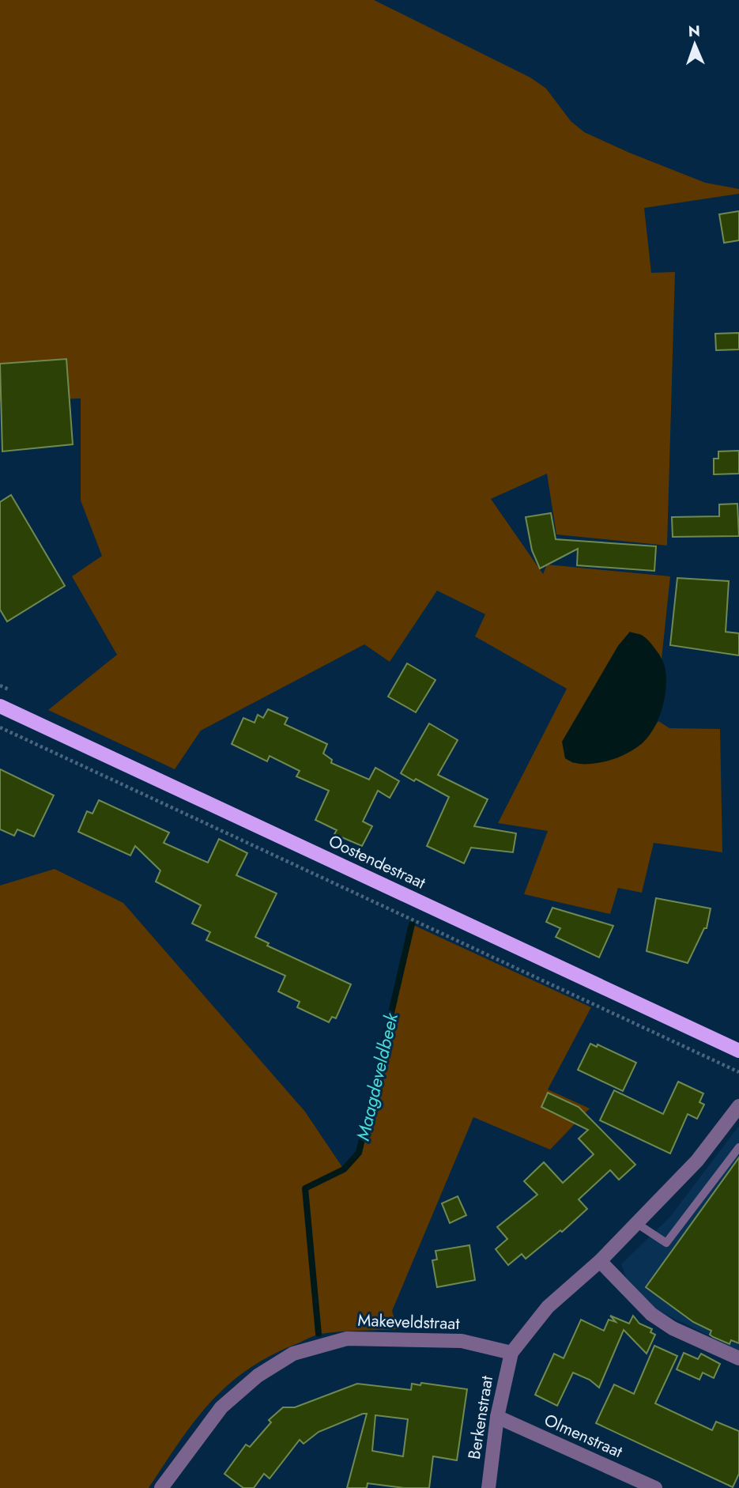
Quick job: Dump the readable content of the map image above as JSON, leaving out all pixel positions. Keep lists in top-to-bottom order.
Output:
{
  "streets": {
    "main road": ["Oostendestraat"],
    "street": ["Makeveldstraat", "Berkenstraat", "Olmenstraat"]
  },
  "crossings": [
    ["Makeveldstraat", "Berkenstraat"],
    ["Berkenstraat", "Olmenstraat"]
  ],
  "water": ["Maagdeveldbeek"],
  "north": "top"
}
